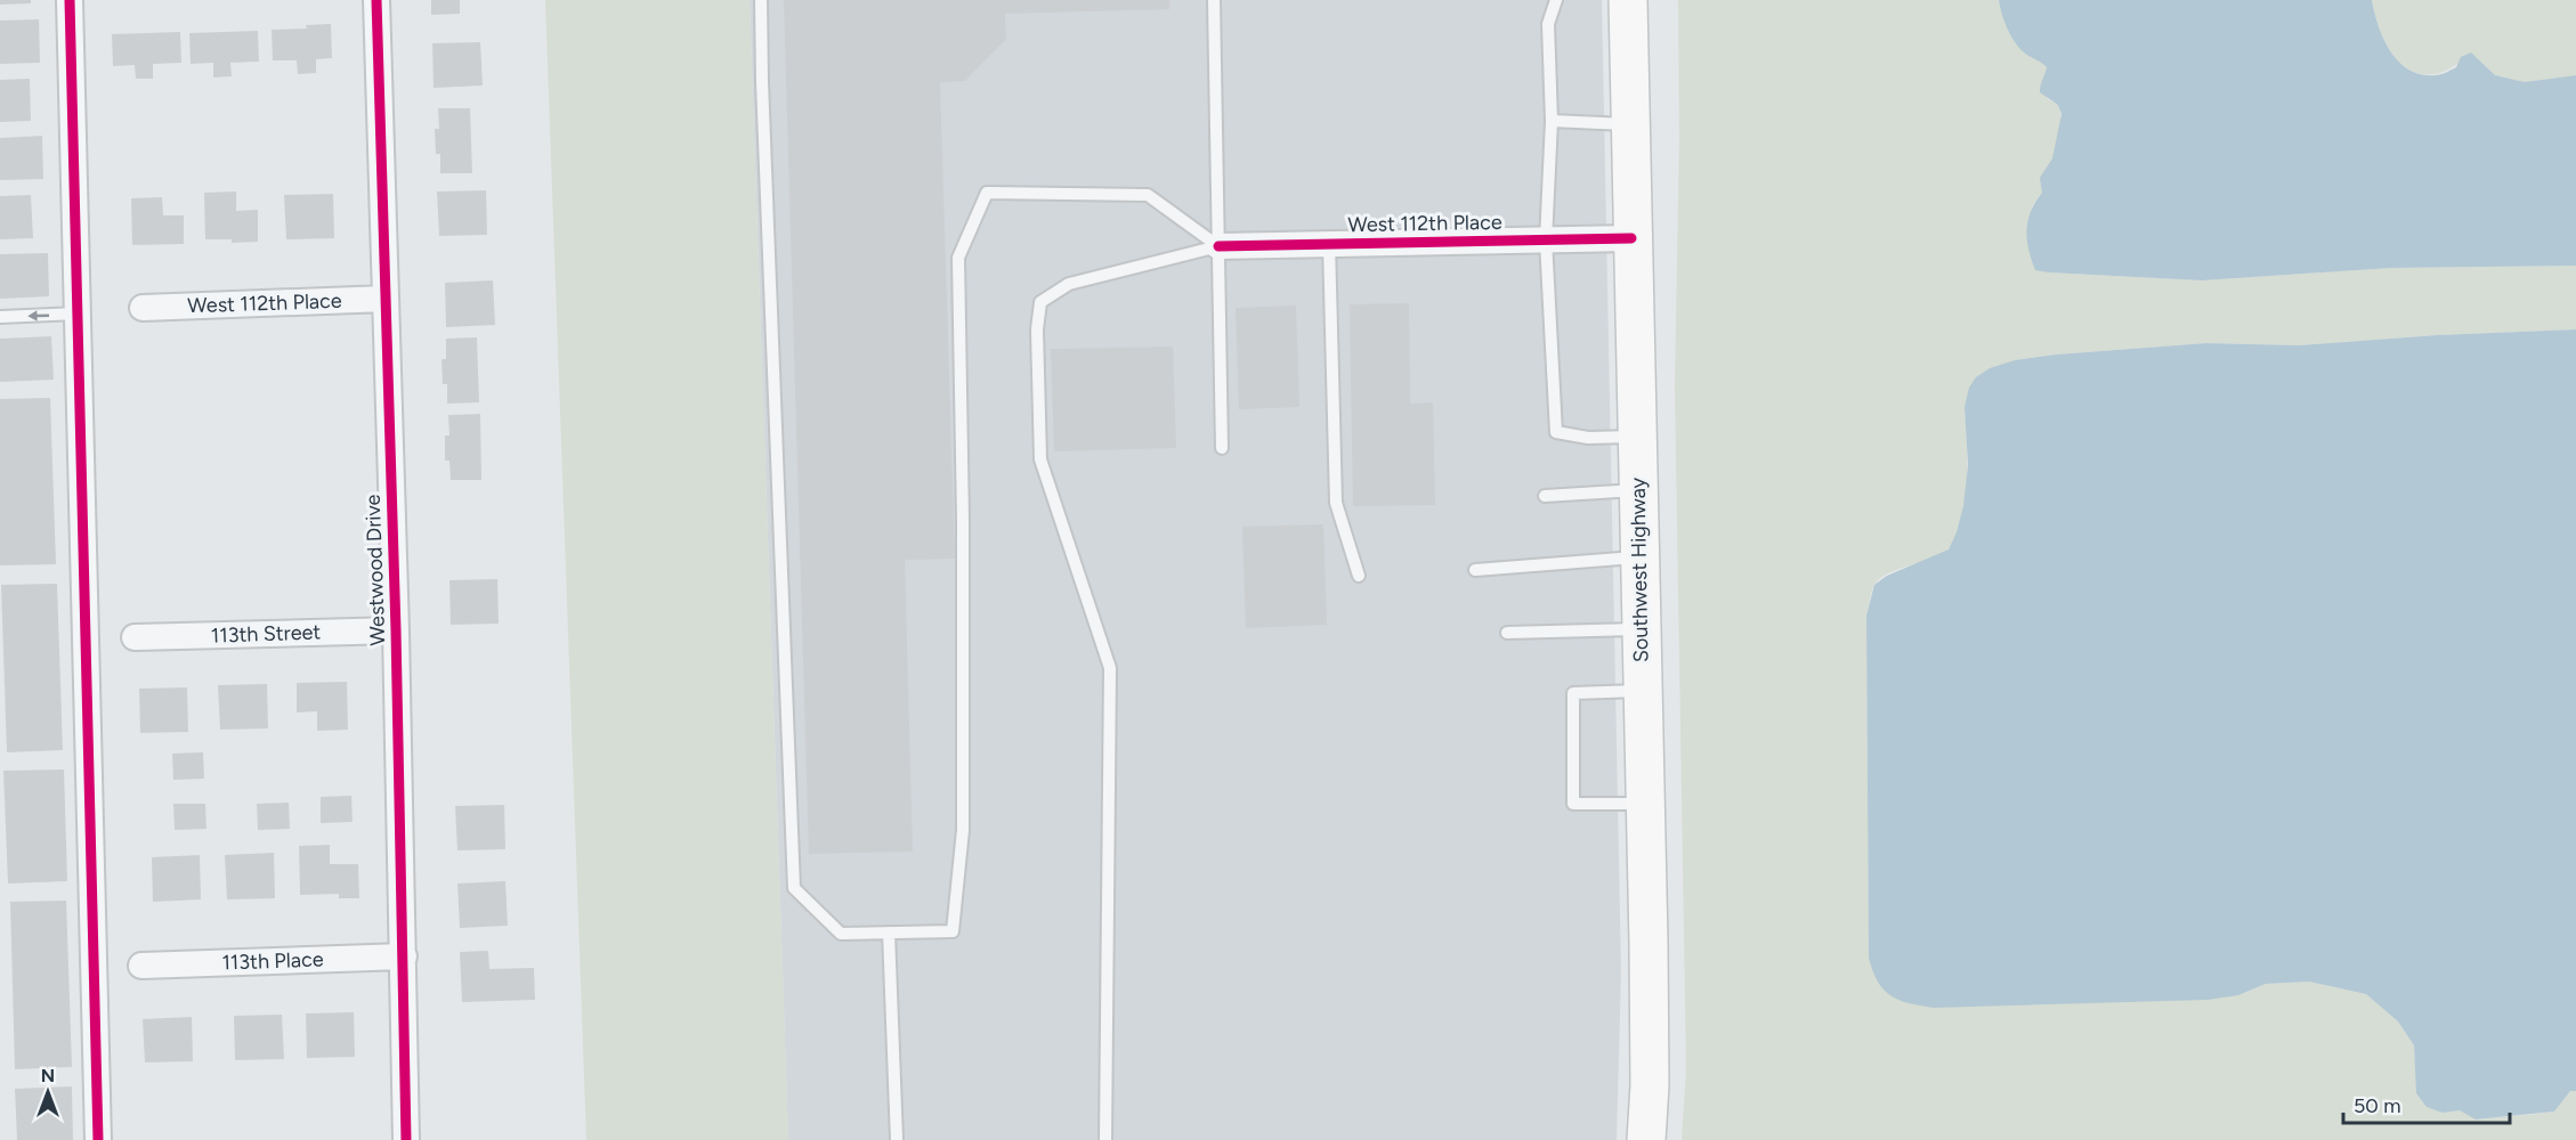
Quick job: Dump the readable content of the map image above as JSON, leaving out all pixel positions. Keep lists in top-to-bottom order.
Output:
{
  "streets": {
    "main road": ["Southwest Highway"],
    "street": [
      "West 112th Place",
      "Westwood Drive",
      "113th Street",
      "113th Place"
    ]
  },
  "crossings": [
    ["West 112th Place", "Westwood Drive"],
    ["West 112th Place", "Southwest Highway"],
    ["Westwood Drive", "113th Street"],
    ["Westwood Drive", "113th Place"]
  ],
  "scale_bar": "50 m",
  "north": "top"
}
